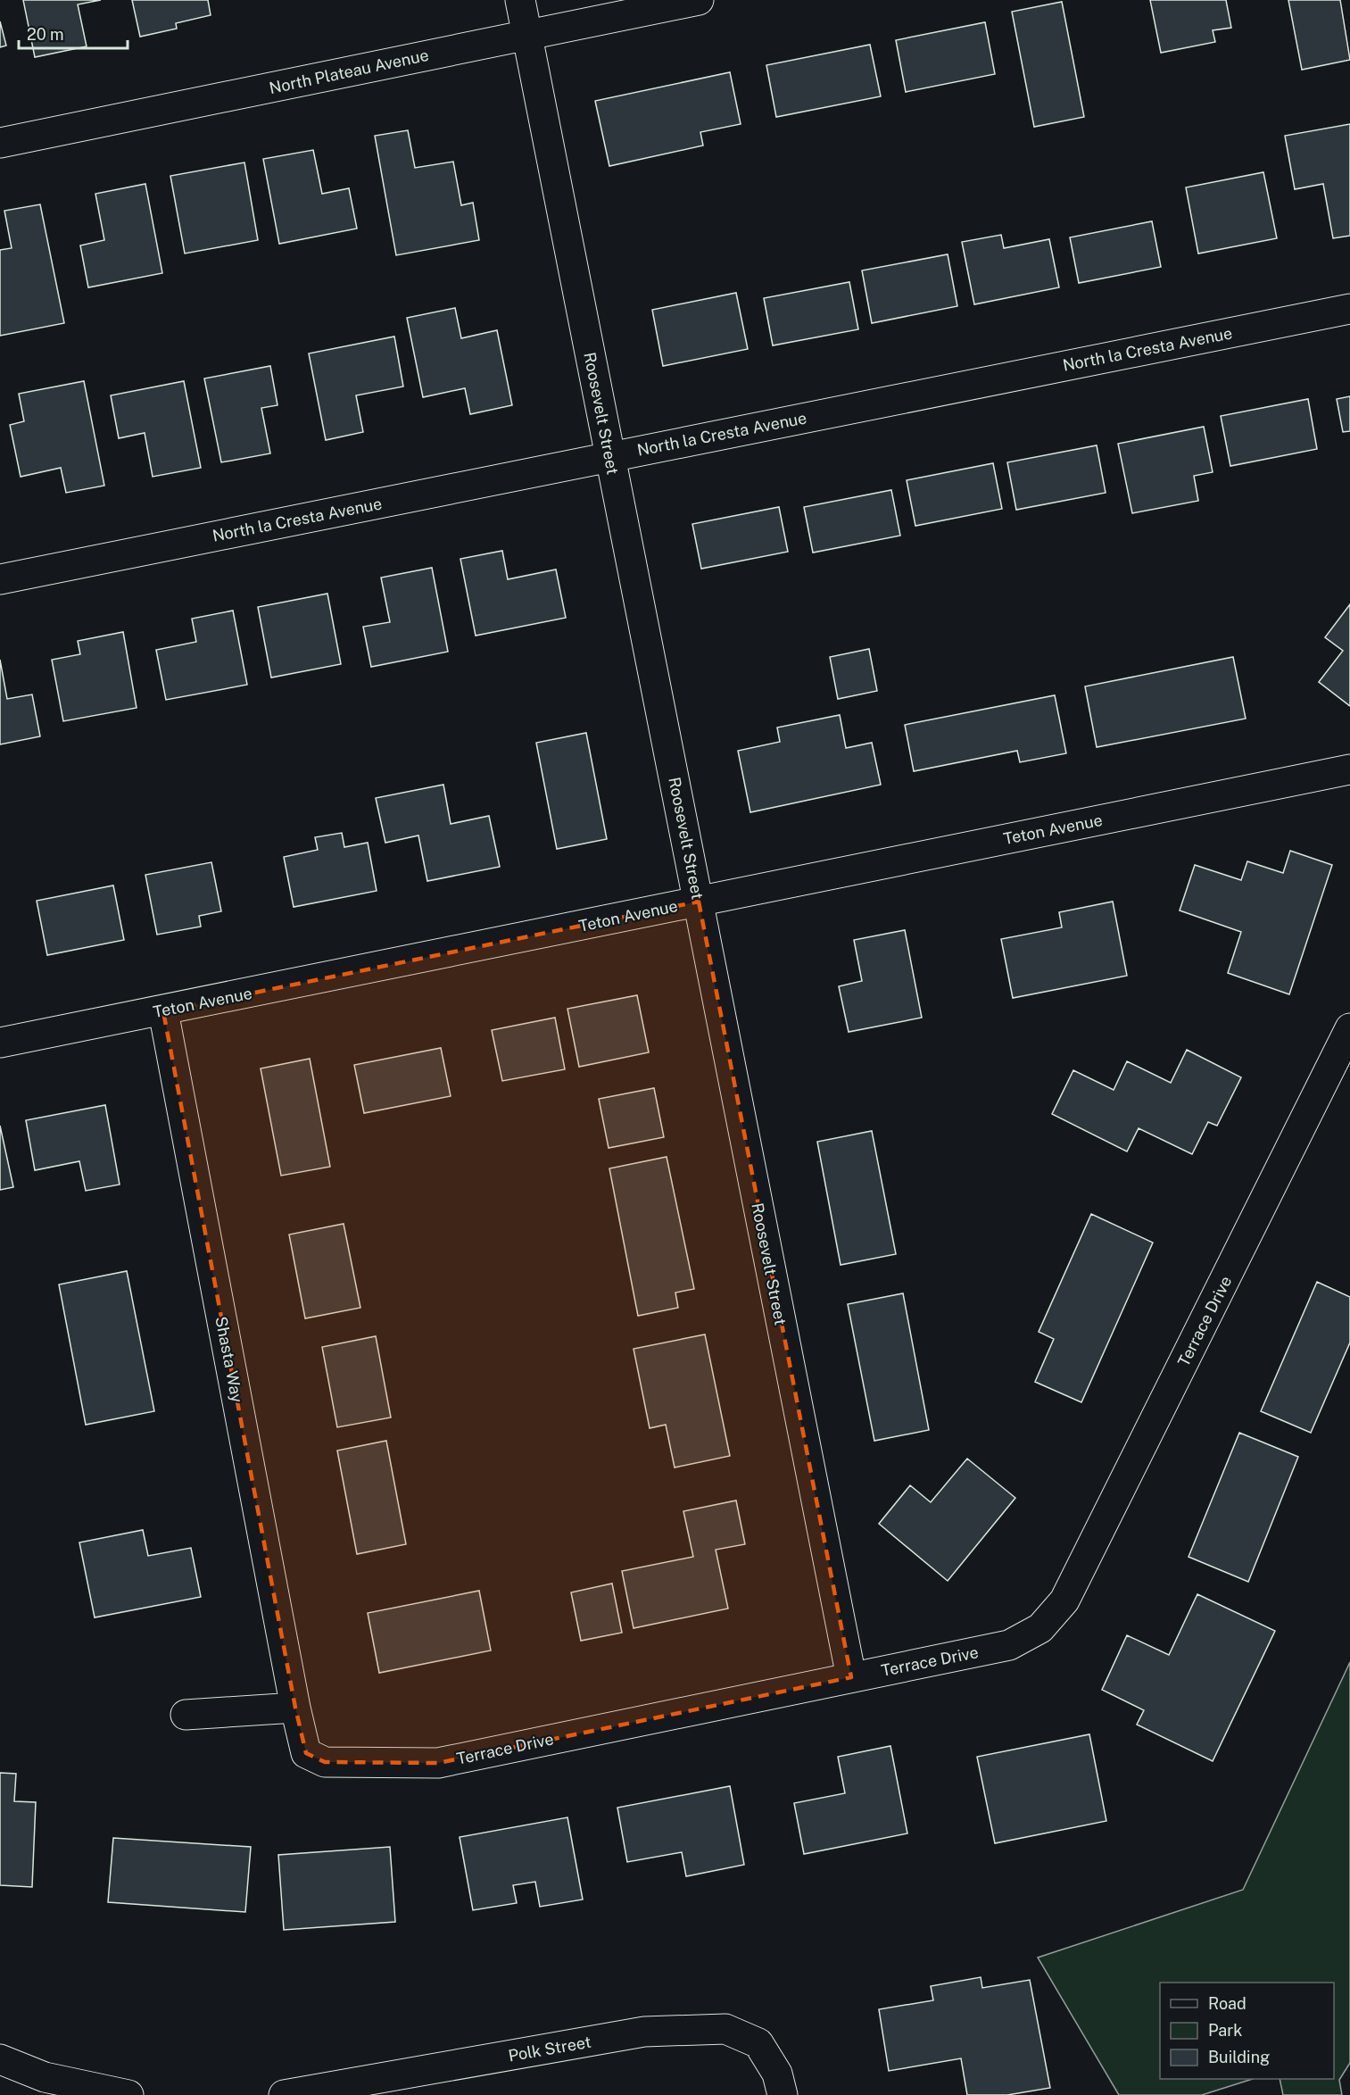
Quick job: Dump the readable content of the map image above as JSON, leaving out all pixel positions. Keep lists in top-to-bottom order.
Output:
{
  "streets": {
    "street": [
      "North Plateau Avenue",
      "North la Cresta Avenue",
      "Roosevelt Street",
      "Teton Avenue",
      "Terrace Drive",
      "Shasta Way",
      "Polk Street"
    ]
  },
  "crossings": [
    ["North Plateau Avenue", "Roosevelt Street"],
    ["North la Cresta Avenue", "Roosevelt Street"],
    ["Roosevelt Street", "Teton Avenue"],
    ["Roosevelt Street", "Terrace Drive"],
    ["Teton Avenue", "Shasta Way"],
    ["Terrace Drive", "Shasta Way"]
  ],
  "legend": ["Road", "Park", "Building"],
  "scale_bar": "20 m"
}
